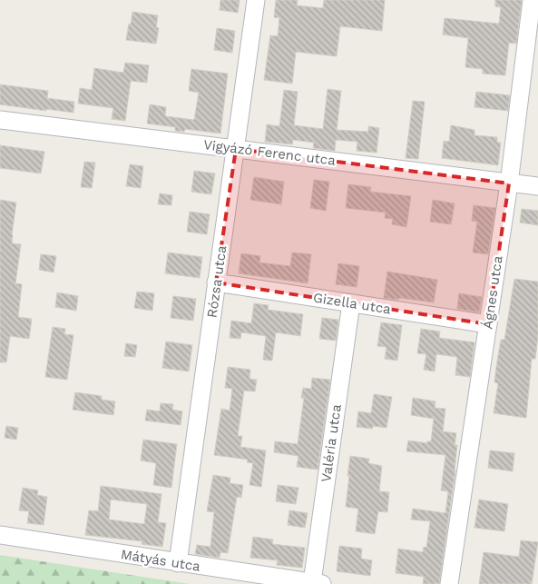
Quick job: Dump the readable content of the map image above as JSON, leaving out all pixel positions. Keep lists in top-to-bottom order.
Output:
{
  "streets": {
    "street": [
      "Vigyázó Ferenc utca",
      "Rózsa utca",
      "Ágnes utca",
      "Gizella utca",
      "Valéria utca",
      "Mátyás utca"
    ]
  },
  "crossings": [
    ["Vigyázó Ferenc utca", "Rózsa utca"],
    ["Vigyázó Ferenc utca", "Ágnes utca"],
    ["Rózsa utca", "Gizella utca"],
    ["Rózsa utca", "Mátyás utca"],
    ["Ágnes utca", "Gizella utca"],
    ["Gizella utca", "Valéria utca"],
    ["Valéria utca", "Mátyás utca"]
  ]
}
